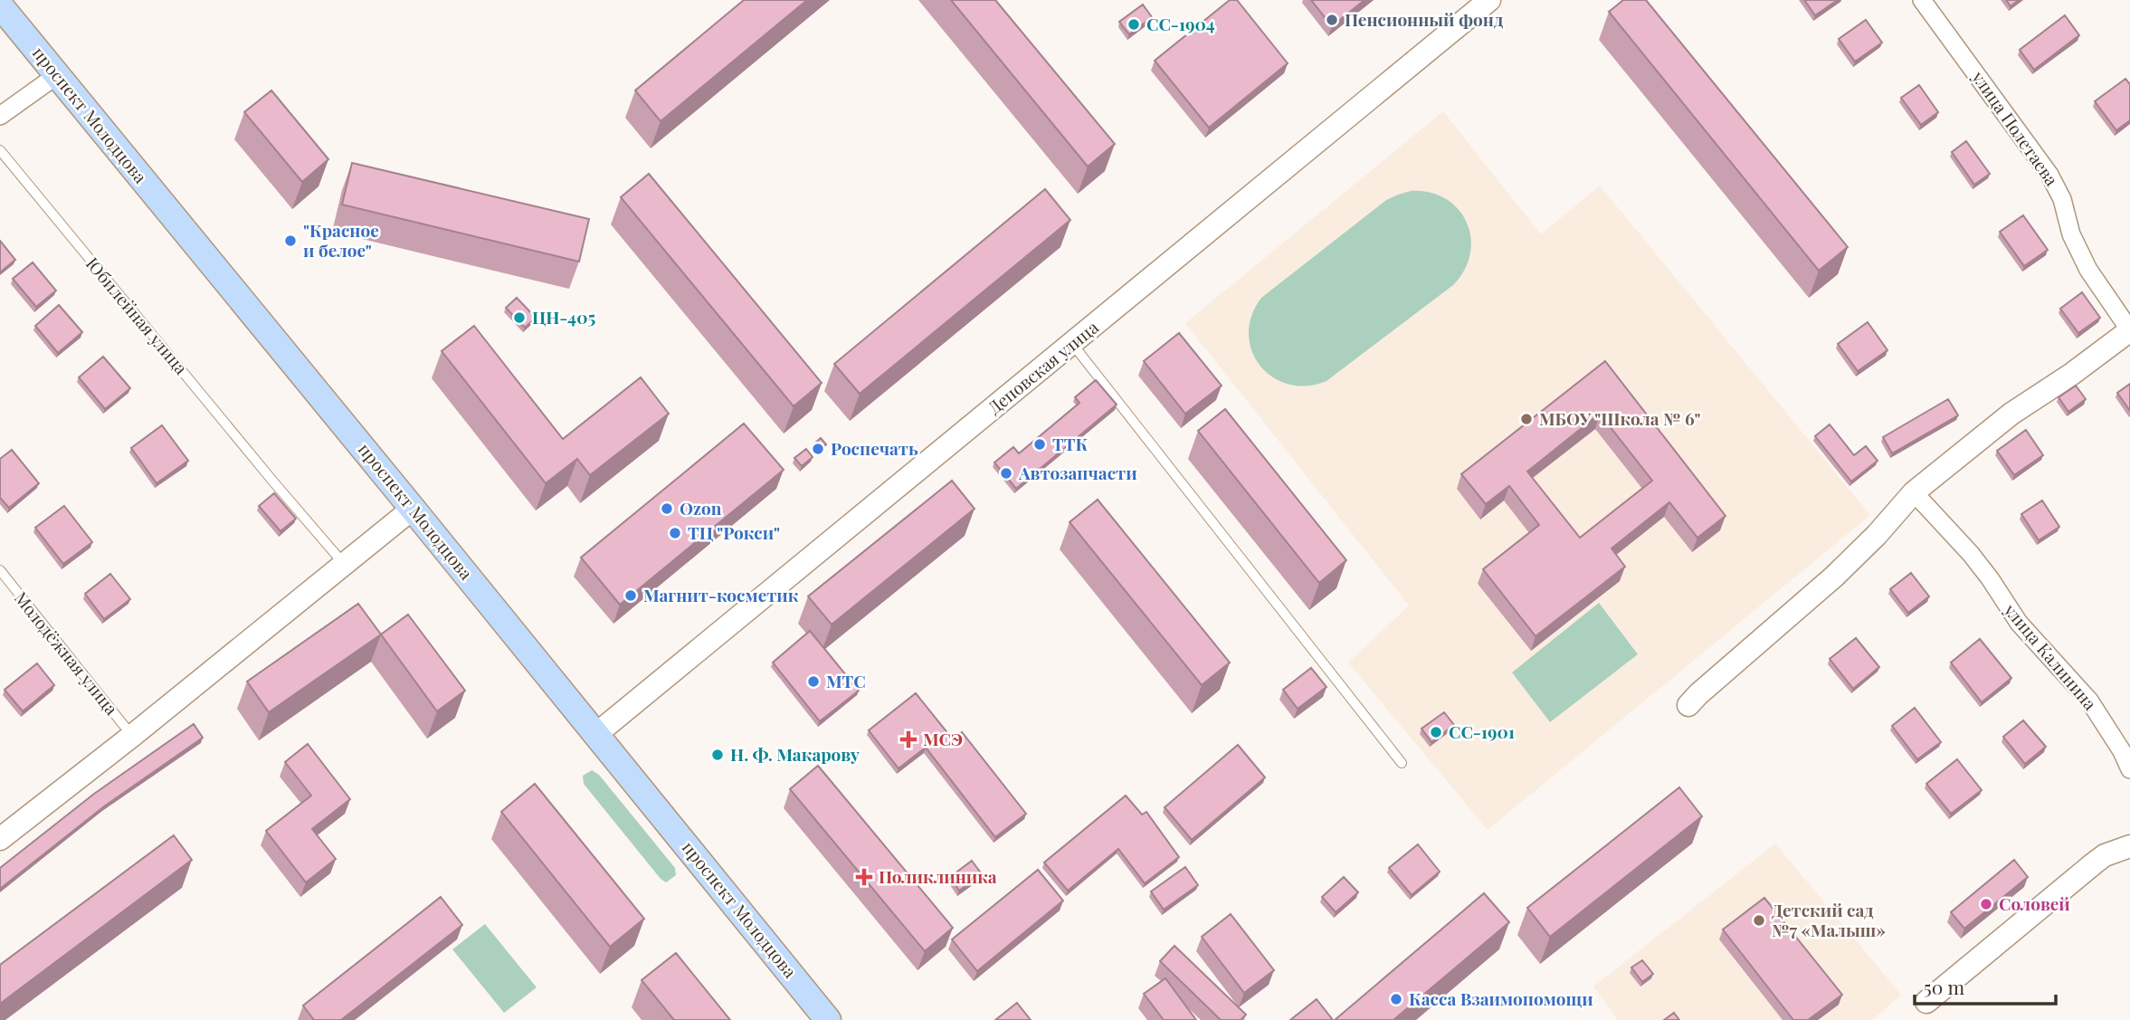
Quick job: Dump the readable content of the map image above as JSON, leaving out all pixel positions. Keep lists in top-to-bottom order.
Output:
{
  "streets": {
    "main road": ["проспект Молодцова"],
    "street": ["улица Полетаева", "Деповская улица", "улица Калинина"],
    "lane": ["Юбилейная улица", "Молодёжная улица"]
  },
  "crossings": [
    ["проспект Молодцова", "Деповская улица"]
  ],
  "places": {
    "other": [
      "Пенсионный фонд",
      "СС-1904",
      "\"Красное и белое\"",
      "ЦН-405",
      "МБОУ \"Школа № 6\"",
      "ТТК",
      "Роспечать",
      "Автозапчасти",
      "Ozon",
      "ТЦ \"Рокси\"",
      "Магнит-косметик",
      "МТС",
      "СС-1901",
      "Н. Ф. Макарову",
      "Соловей",
      "Детский сад №7 «Малыш»",
      "Касса Взаимопомощи"
    ],
    "health": ["МСЭ", "Поликлиника"]
  },
  "scale_bar": "50 m"
}
